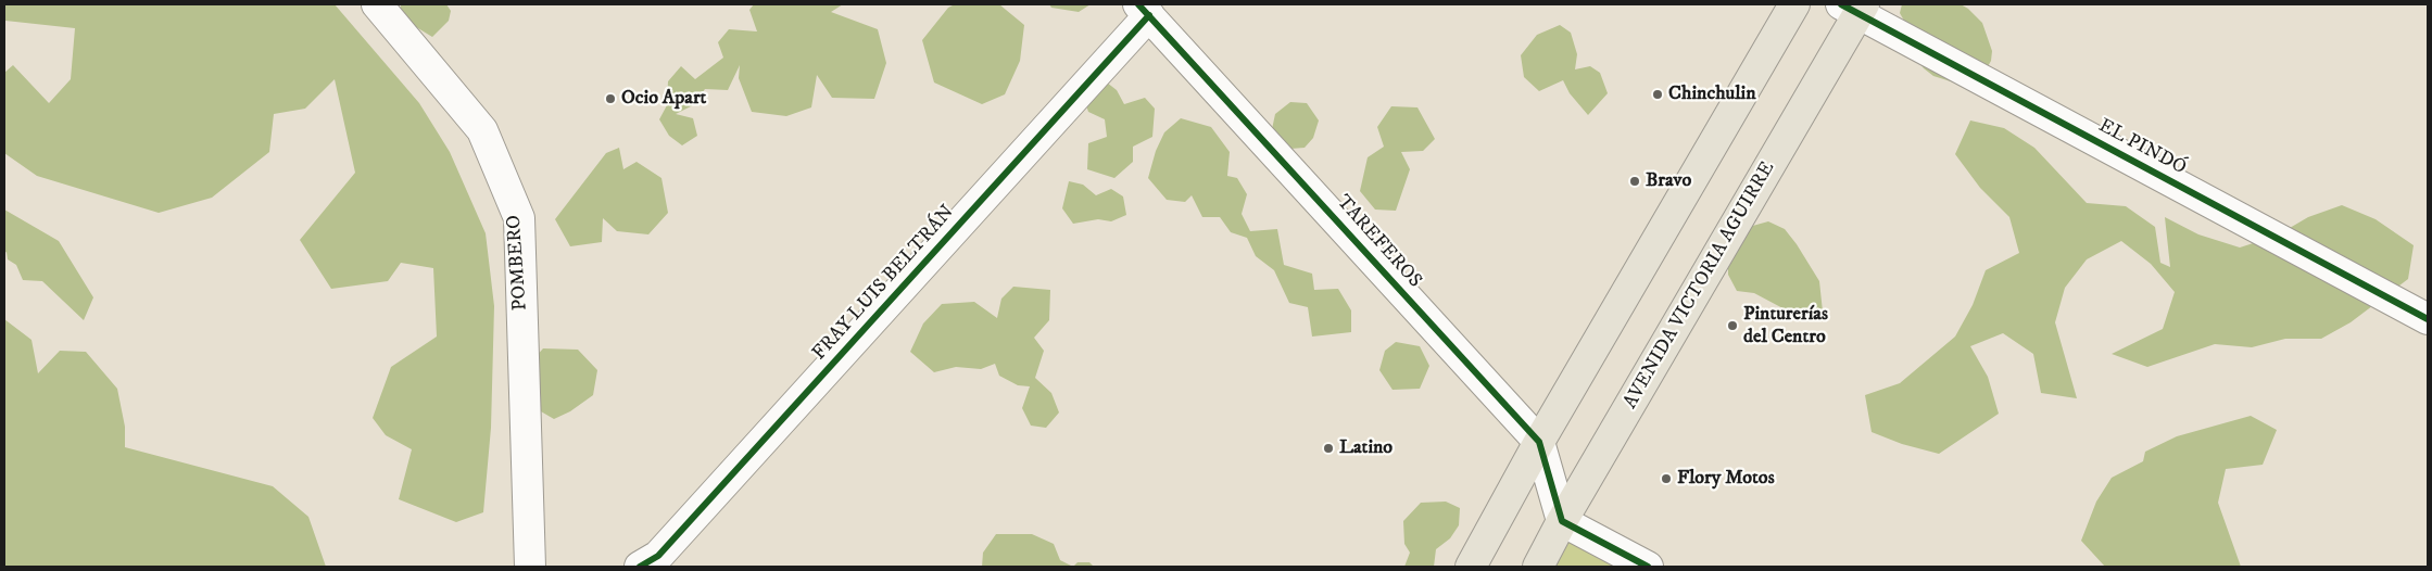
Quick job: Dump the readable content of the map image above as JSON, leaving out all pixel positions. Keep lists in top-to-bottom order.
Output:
{
  "streets": {
    "main road": ["AVENIDA VICTORIA AGUIRRE"],
    "street": [
      "EL PINDÓ",
      "TAREFEROS",
      "POMBERO",
      "FRAY LUIS BELTRÁN"
    ]
  },
  "crossings": [
    ["EL PINDÓ", "AVENIDA VICTORIA AGUIRRE"],
    ["TAREFEROS", "FRAY LUIS BELTRÁN"],
    ["TAREFEROS", "AVENIDA VICTORIA AGUIRRE"]
  ],
  "places": [
    "Chinchulin",
    "Ocio Apart",
    "Bravo",
    "Pinturerías del Centro",
    "Latino",
    "Flory Motos"
  ]
}
